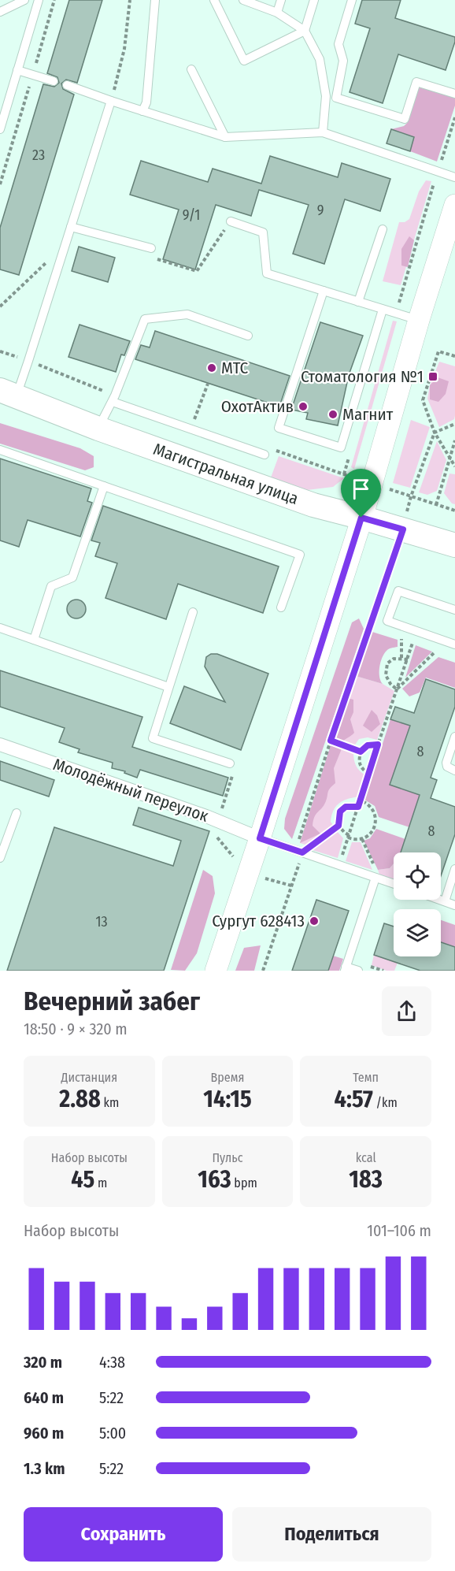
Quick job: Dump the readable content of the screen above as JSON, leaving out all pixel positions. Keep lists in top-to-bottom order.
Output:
{
  "streets": {
    "main road": ["Магистральная улица"],
    "street": ["Молодёжный переулок"]
  },
  "places": {
    "other": [
      "МТС",
      "ОхотАктив",
      "Магнит",
      "Сургут 628413"
    ],
    "transit": ["Стоматология №1"]
  },
  "house_numbers": [
    "23",
    "9",
    "9/1",
    "8",
    "8",
    "13"
  ],
  "page": {
    "heading": ["Вечерний забег", "18:50 · 9 × 320 m"],
    "stats": [
      ["Дистанция", "2.88 km"],
      ["Время", "14:15"],
      ["Темп", "4:57 /km"],
      ["Набор высоты", "45 m"],
      ["Пульс", "163 bpm"],
      ["kcal", "183"]
    ],
    "chart": ["Набор высоты", "101–106 m"],
    "list": [
      {
        "name": "320 m",
        "note": "4:38"
      },
      {
        "name": "640 m",
        "note": "5:22"
      },
      {
        "name": "960 m",
        "note": "5:00"
      },
      {
        "name": "1.3 km",
        "note": "5:22"
      }
    ],
    "buttons": ["Сохранить", "Поделиться"]
  }
}
